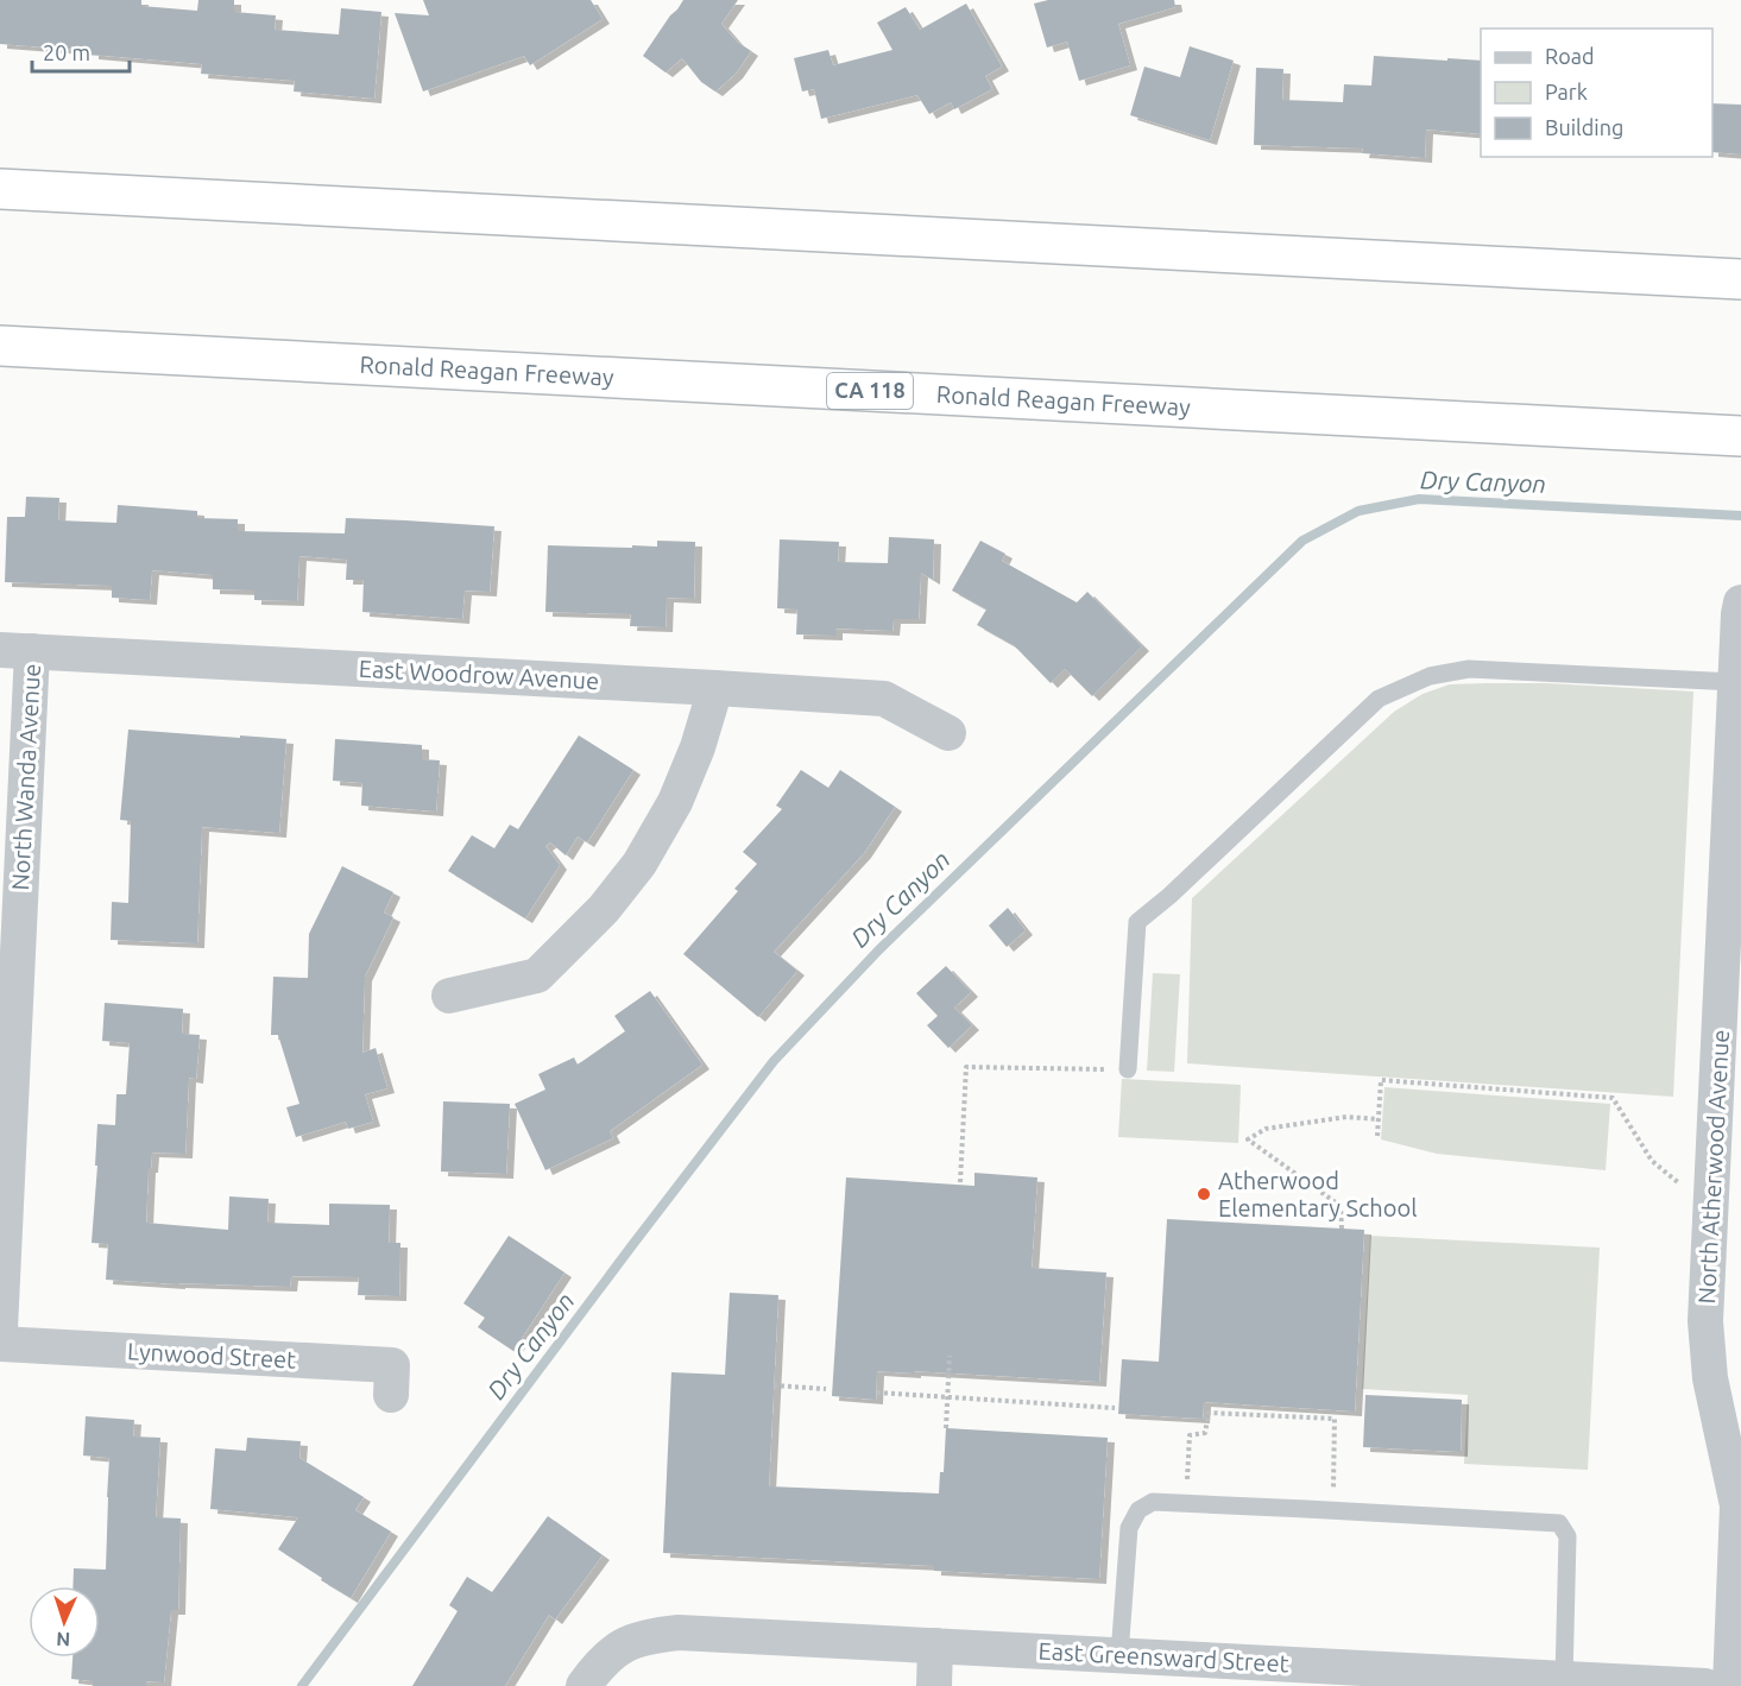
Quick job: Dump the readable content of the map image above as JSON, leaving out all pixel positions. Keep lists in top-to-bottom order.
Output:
{
  "streets": {
    "highway": ["Ronald Reagan Freeway", "CA 118"],
    "street": [
      "East Woodrow Avenue",
      "North Wanda Avenue",
      "North Atherwood Avenue",
      "Lynwood Street",
      "East Greensward Street"
    ]
  },
  "crossings": [
    ["East Woodrow Avenue", "North Wanda Avenue"]
  ],
  "water": ["Dry Canyon"],
  "places": ["Atherwood Elementary School"],
  "legend": ["Road", "Park", "Building"],
  "scale_bar": "20 m",
  "north": "bottom"
}
